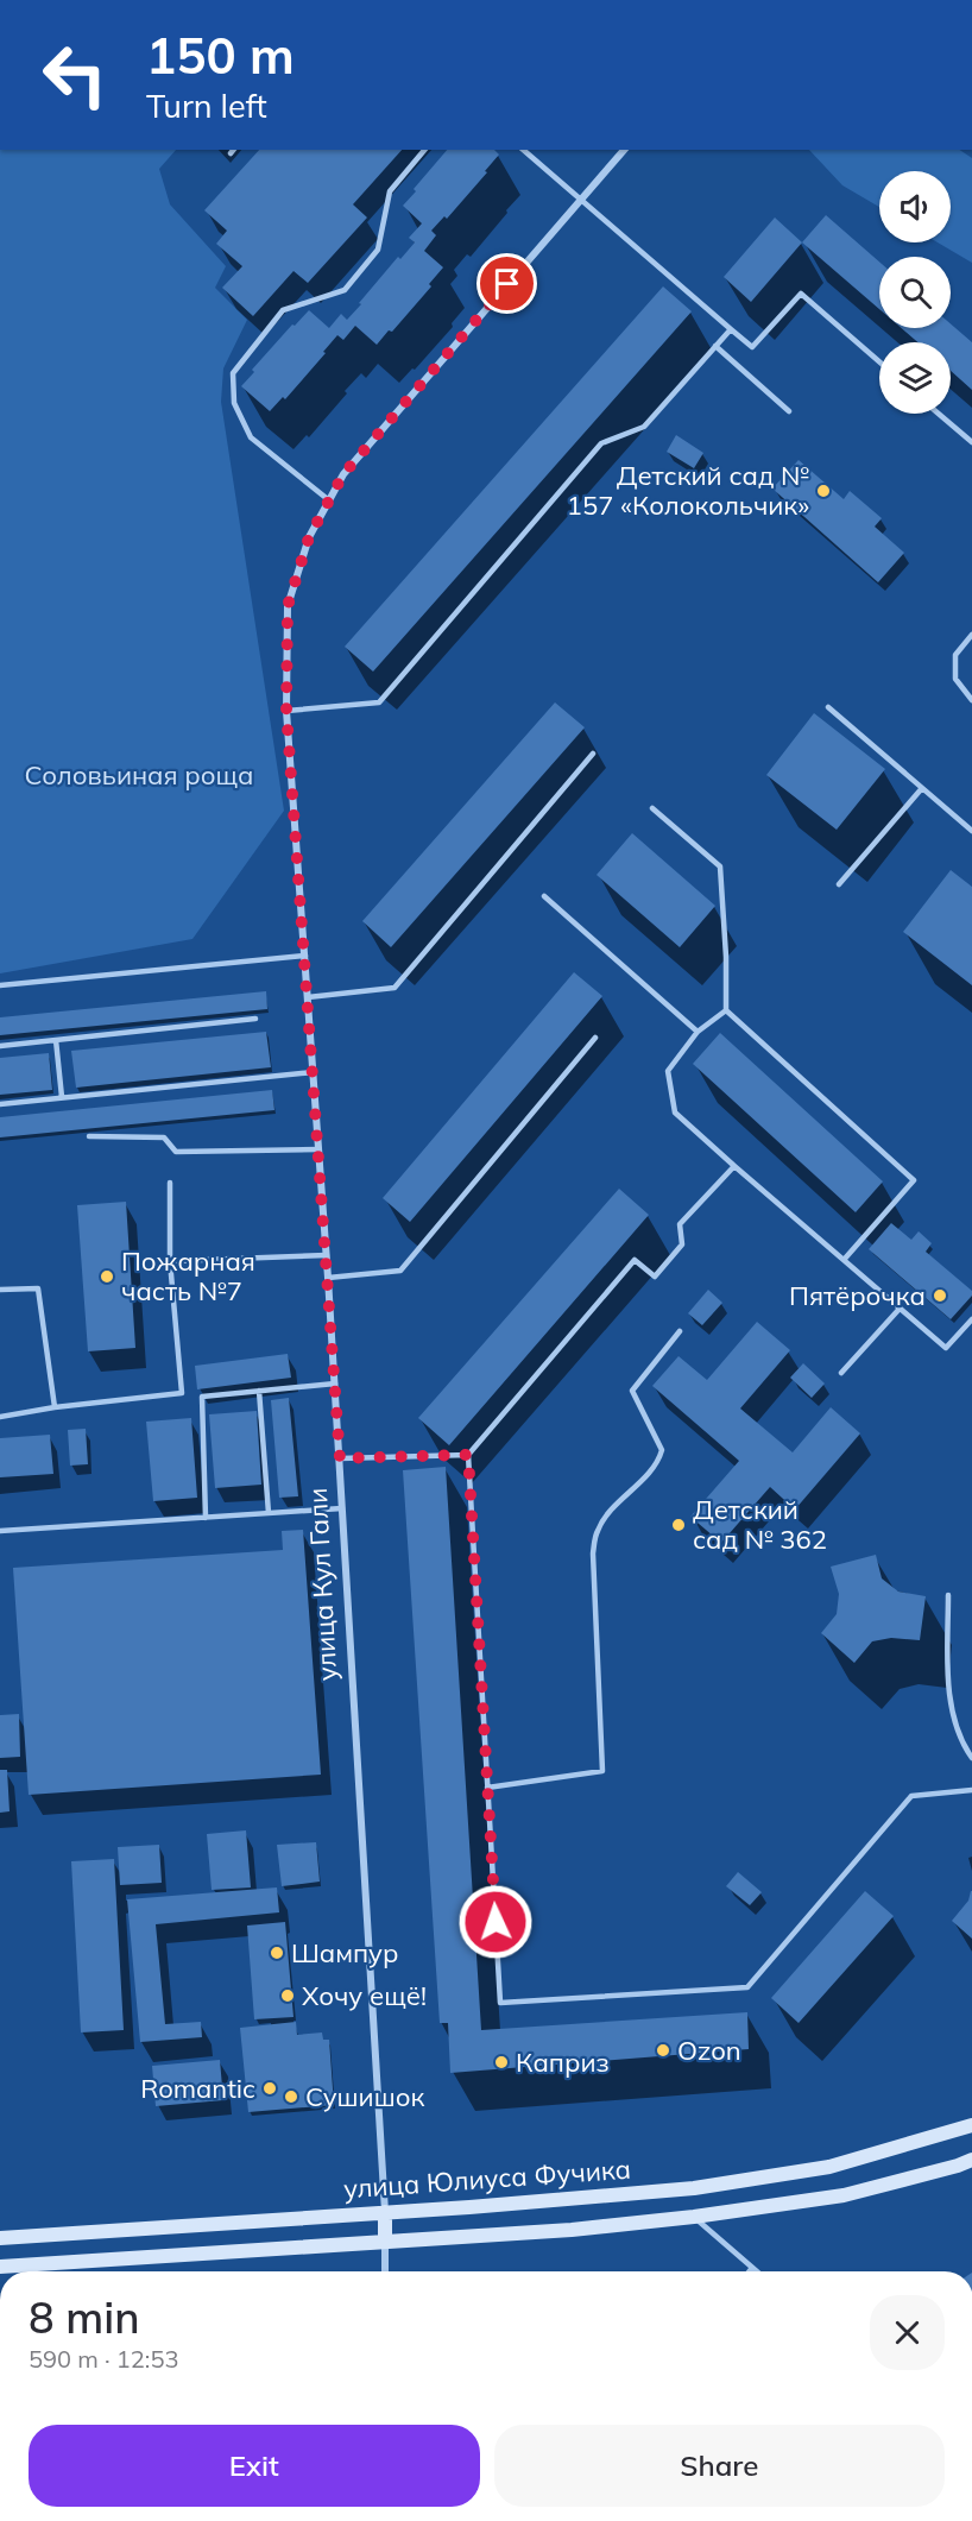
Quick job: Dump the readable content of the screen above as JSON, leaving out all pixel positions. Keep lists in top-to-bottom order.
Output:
{
  "streets": {
    "main road": ["улица Кул Гали", "улица Юлиуса Фучика"]
  },
  "crossings": [
    ["улица Кул Гали", "улица Юлиуса Фучика"]
  ],
  "parks": ["Соловьиная роща"],
  "places": [
    "Детский сад № 157 «Колокольчик»",
    "Пожарная часть №7",
    "Пятёрочка",
    "Детский сад № 362",
    "Шампур",
    "Хочу ещё!",
    "Ozon",
    "Каприз",
    "Romantic",
    "Сушишок"
  ],
  "page": {
    "turn": ["150 m", "Turn left"],
    "heading": ["8 min", "590 m · 12:53"],
    "buttons": ["Exit", "Share"]
  }
}
